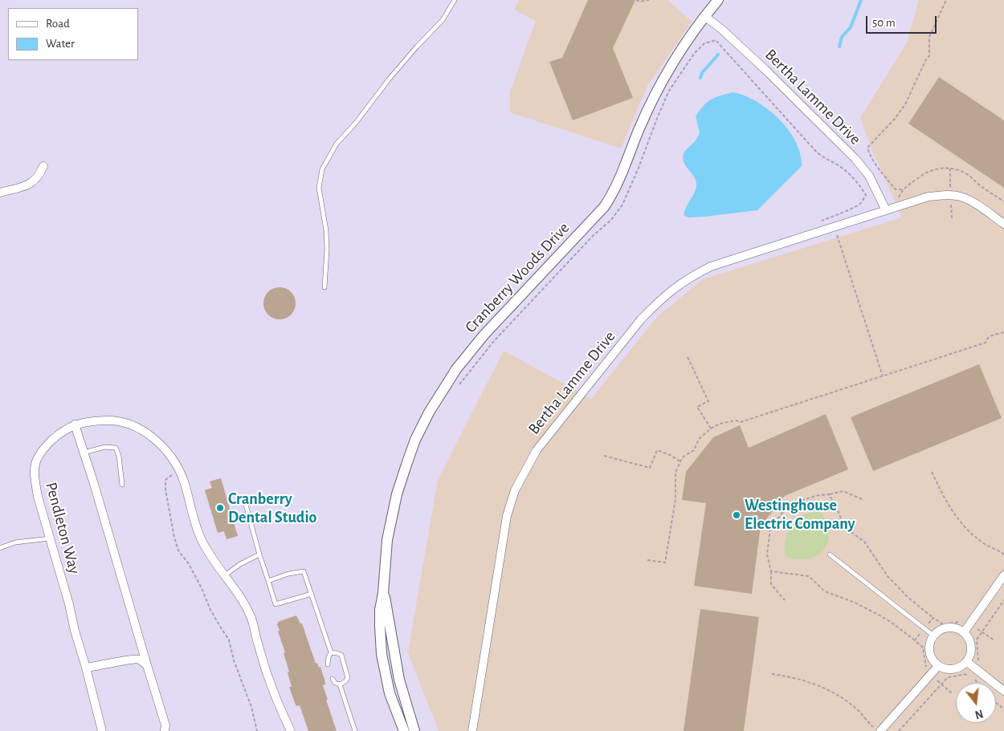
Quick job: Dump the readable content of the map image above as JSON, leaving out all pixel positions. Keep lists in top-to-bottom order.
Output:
{
  "streets": {
    "street": ["Bertha Lamme Drive", "Cranberry Woods Drive", "Pendleton Way"]
  },
  "crossings": [
    ["Bertha Lamme Drive", "Cranberry Woods Drive"]
  ],
  "places": ["Cranberry Dental Studio", "Westinghouse Electric Company"],
  "legend": ["Road", "Water"],
  "scale_bar": "50 m",
  "north": "bottom"
}
